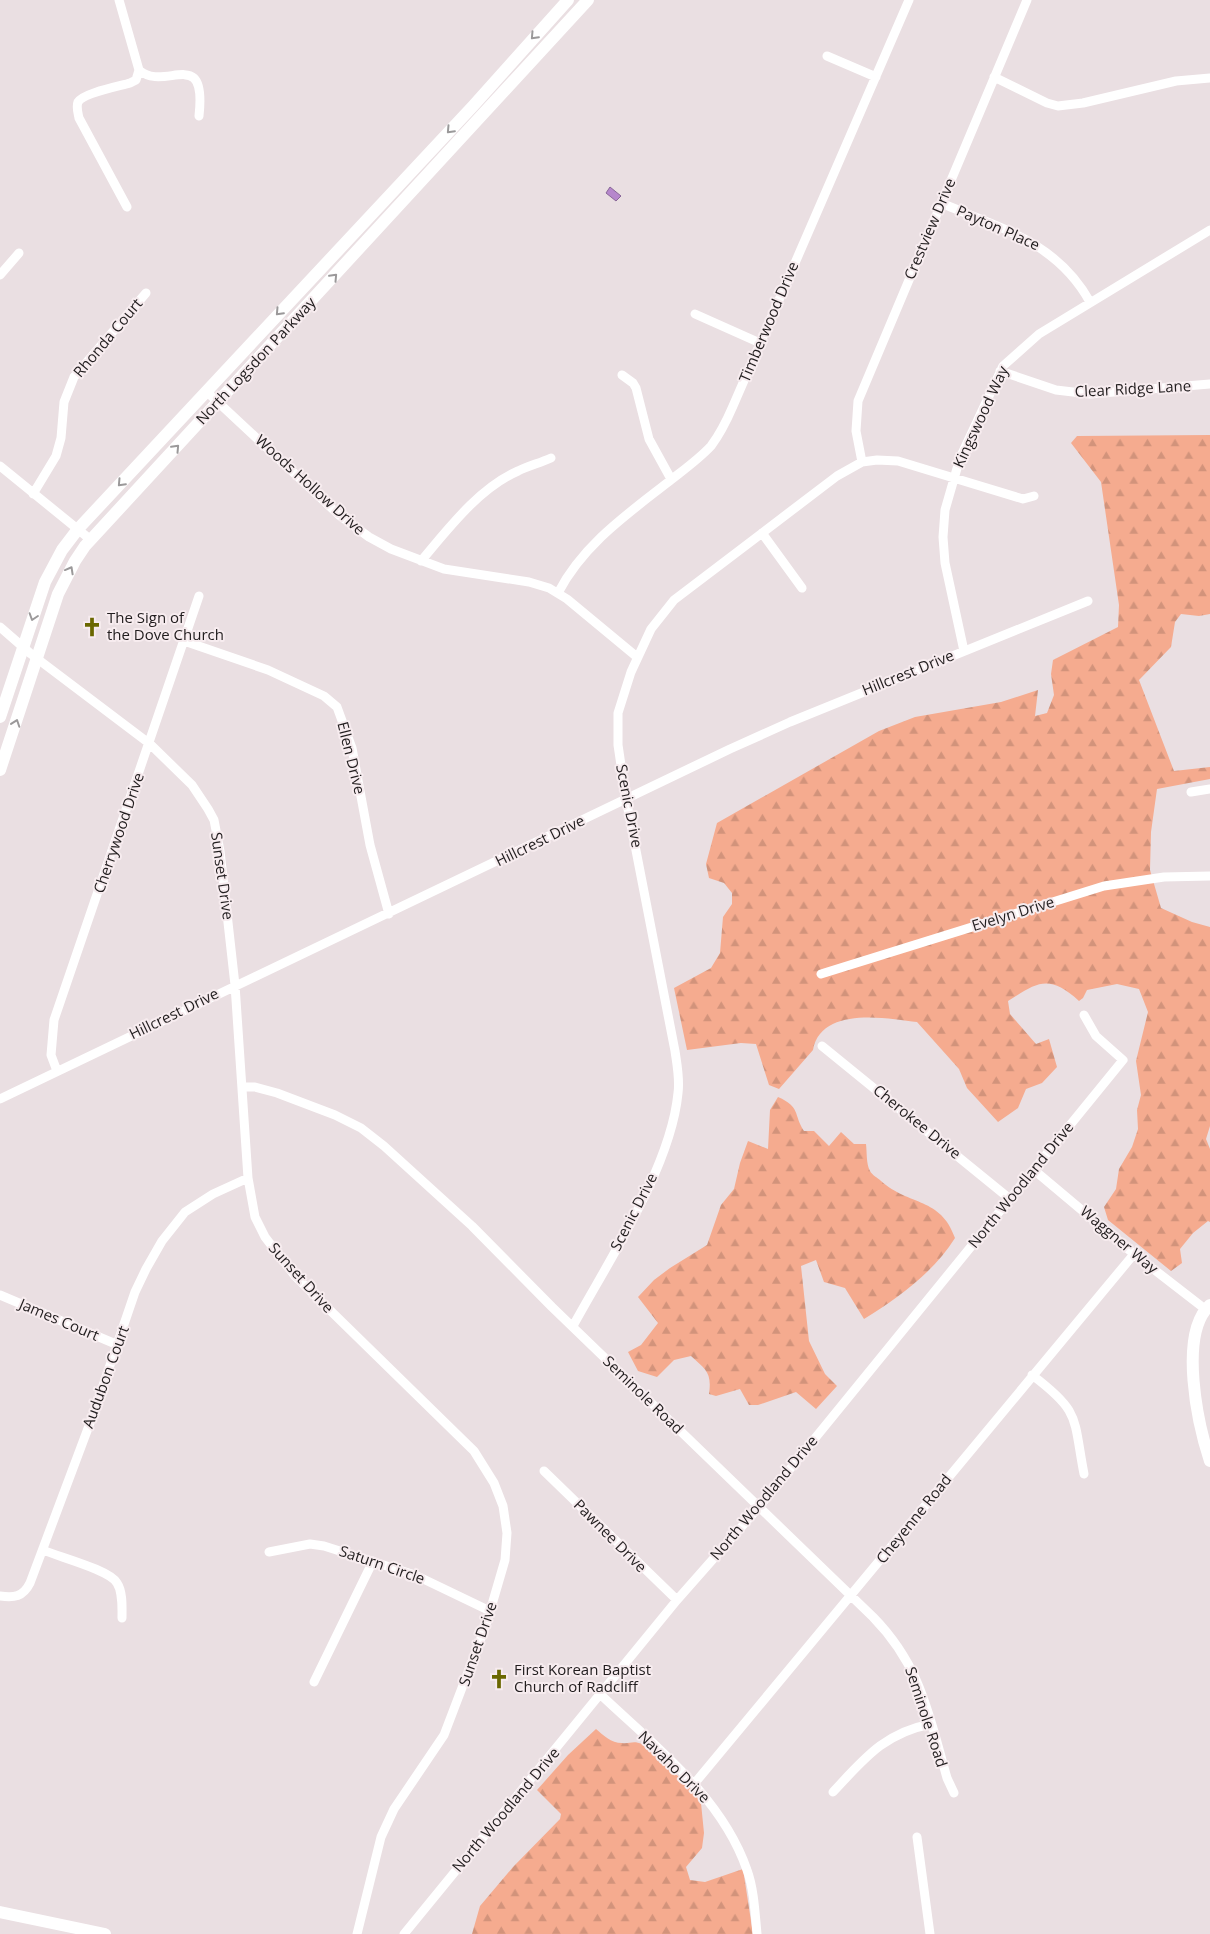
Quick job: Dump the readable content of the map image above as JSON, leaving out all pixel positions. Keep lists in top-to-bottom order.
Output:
{
  "streets": {
    "main road": ["North Logsdon Parkway"],
    "street": [
      "Payton Place",
      "Crestview Drive",
      "Timberwood Drive",
      "Rhonda Court",
      "Clear Ridge Lane",
      "Kingswood Way",
      "Woods Hollow Drive",
      "Hillcrest Drive",
      "Ellen Drive",
      "Scenic Drive",
      "Cherrywood Drive",
      "Sunset Drive",
      "Evelyn Drive",
      "Cherokee Drive",
      "North Woodland Drive",
      "Waggner Way",
      "James Court",
      "Audubon Court",
      "Seminole Road",
      "Cheyenne Road",
      "Pawnee Drive",
      "Saturn Circle",
      "Navaho Drive"
    ]
  },
  "crossings": [
    ["Payton Place", "Crestview Drive"],
    ["Payton Place", "Kingswood Way"],
    ["Crestview Drive", "Scenic Drive"],
    ["Timberwood Drive", "Woods Hollow Drive"],
    ["North Logsdon Parkway", "Woods Hollow Drive"],
    ["North Logsdon Parkway", "Sunset Drive"],
    ["Clear Ridge Lane", "Kingswood Way"],
    ["Kingswood Way", "Hillcrest Drive"],
    ["Kingswood Way", "Scenic Drive"],
    ["Woods Hollow Drive", "Scenic Drive"],
    ["Hillcrest Drive", "Ellen Drive"],
    ["Hillcrest Drive", "Scenic Drive"],
    ["Hillcrest Drive", "Cherrywood Drive"],
    ["Hillcrest Drive", "Sunset Drive"],
    ["Ellen Drive", "Cherrywood Drive"],
    ["Scenic Drive", "Seminole Road"],
    ["Cherrywood Drive", "Sunset Drive"],
    ["Sunset Drive", "Audubon Court"],
    ["Sunset Drive", "Seminole Road"],
    ["Sunset Drive", "Saturn Circle"],
    ["Cherokee Drive", "North Woodland Drive"],
    ["North Woodland Drive", "Waggner Way"],
    ["North Woodland Drive", "Seminole Road"],
    ["North Woodland Drive", "Pawnee Drive"],
    ["North Woodland Drive", "Navaho Drive"],
    ["Waggner Way", "Cheyenne Road"],
    ["James Court", "Audubon Court"],
    ["Seminole Road", "Cheyenne Road"],
    ["Cheyenne Road", "Navaho Drive"]
  ],
  "places": {
    "church": ["The Sign of the Dove Church", "First Korean Baptist Church of Radcliff"]
  }
}
